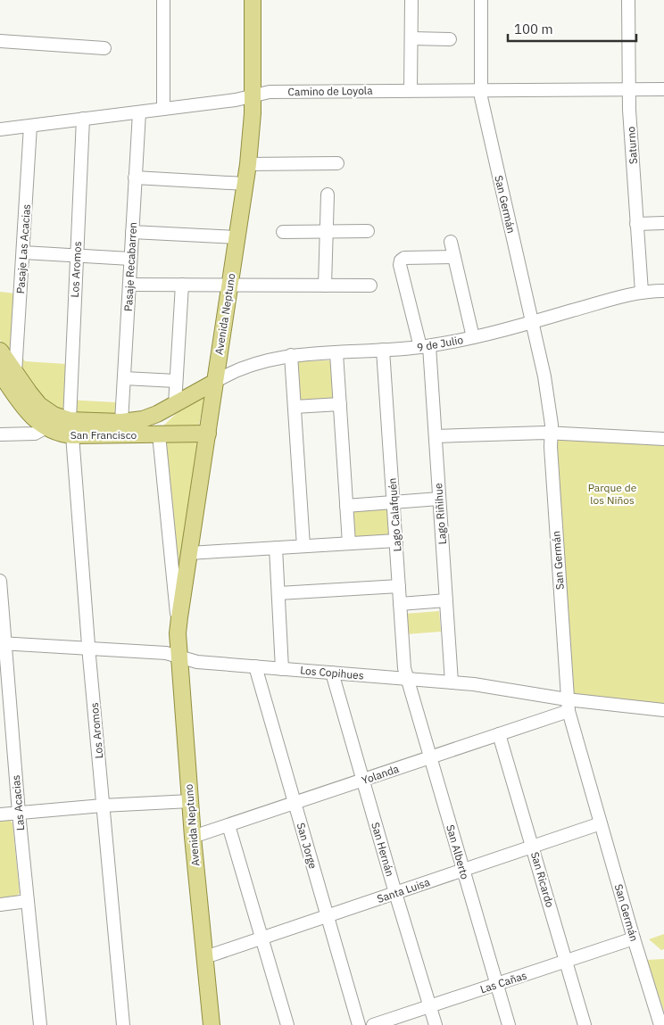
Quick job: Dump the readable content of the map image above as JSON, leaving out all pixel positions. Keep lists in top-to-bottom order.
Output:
{
  "streets": {
    "main road": ["Avenida Neptuno", "San Francisco"],
    "street": [
      "Camino de Loyola",
      "Saturno",
      "San Germán",
      "Pasaje Las Acacias",
      "Pasaje Recabarren",
      "Los Aromos",
      "9 de Julio",
      "Lago Riñihue",
      "Lago Calafquén",
      "Los Copihues",
      "Yolanda",
      "Las Acacias",
      "San Jorge",
      "San Hernán",
      "San Alberto",
      "San Ricardo",
      "Santa Luisa",
      "Las Cañas"
    ]
  },
  "crossings": [
    ["Camino de Loyola", "Saturno"],
    ["Camino de Loyola", "San Germán"],
    ["Camino de Loyola", "Pasaje Las Acacias"],
    ["Camino de Loyola", "Pasaje Recabarren"],
    ["Camino de Loyola", "Los Aromos"],
    ["Camino de Loyola", "Avenida Neptuno"],
    ["Saturno", "9 de Julio"],
    ["San Germán", "9 de Julio"],
    ["San Germán", "Los Copihues"],
    ["San Germán", "Yolanda"],
    ["San Germán", "Santa Luisa"],
    ["San Germán", "Las Cañas"],
    ["Pasaje Las Acacias", "San Francisco"],
    ["Pasaje Recabarren", "San Francisco"],
    ["Los Aromos", "San Francisco"],
    ["Los Aromos", "Los Copihues"],
    ["Avenida Neptuno", "9 de Julio"],
    ["Avenida Neptuno", "San Francisco"],
    ["Avenida Neptuno", "Los Copihues"],
    ["Avenida Neptuno", "Yolanda"],
    ["Avenida Neptuno", "Santa Luisa"],
    ["9 de Julio", "San Francisco"],
    ["9 de Julio", "Lago Riñihue"],
    ["9 de Julio", "Lago Calafquén"],
    ["Lago Riñihue", "Los Copihues"],
    ["Lago Calafquén", "Los Copihues"],
    ["Lago Calafquén", "San Alberto"],
    ["Los Copihues", "Yolanda"],
    ["Los Copihues", "Las Acacias"],
    ["Los Copihues", "San Jorge"],
    ["Los Copihues", "San Hernán"],
    ["Los Copihues", "San Alberto"],
    ["Yolanda", "San Jorge"],
    ["Yolanda", "San Hernán"],
    ["Yolanda", "San Alberto"],
    ["Yolanda", "San Ricardo"],
    ["San Jorge", "Santa Luisa"],
    ["San Hernán", "Santa Luisa"],
    ["San Hernán", "Las Cañas"],
    ["San Alberto", "Santa Luisa"],
    ["San Alberto", "Las Cañas"],
    ["San Ricardo", "Santa Luisa"],
    ["San Ricardo", "Las Cañas"]
  ],
  "parks": ["Parque de los Niños"],
  "scale_bar": "100 m"
}
